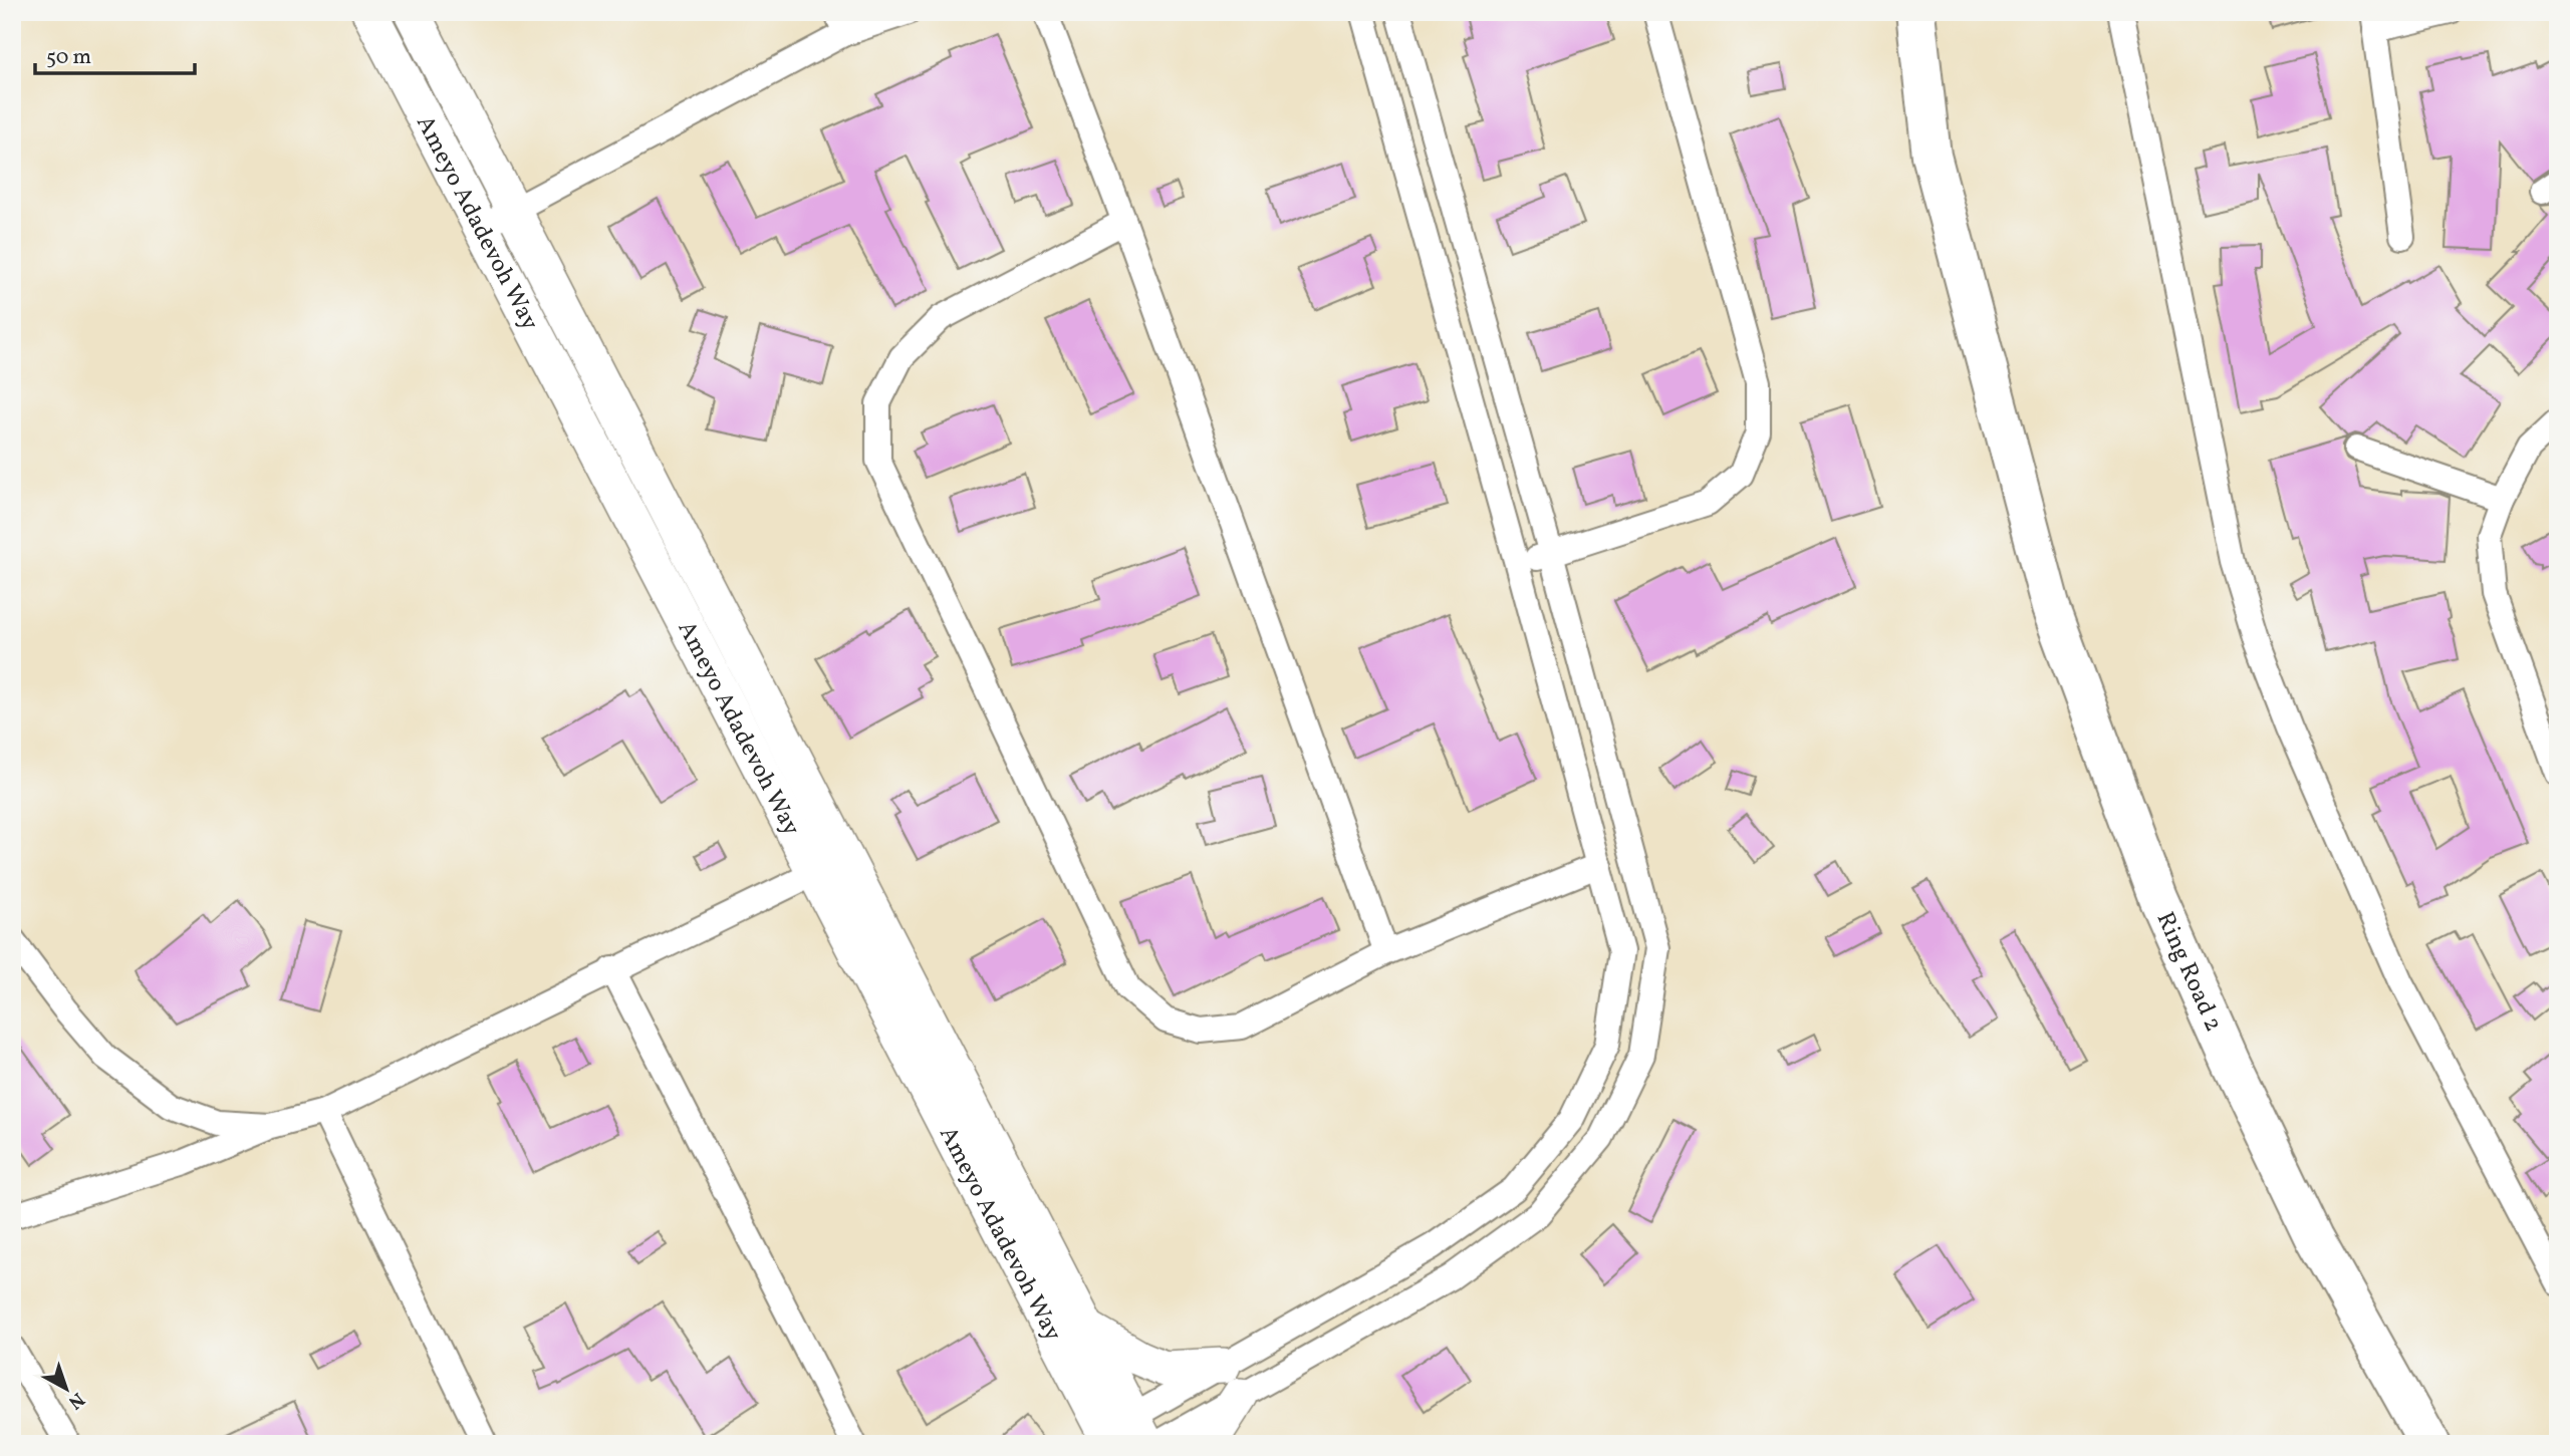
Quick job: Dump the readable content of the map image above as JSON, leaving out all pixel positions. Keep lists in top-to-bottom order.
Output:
{
  "streets": {
    "main road": ["Ring Road 2"],
    "street": ["Ameyo Adadevoh Way"]
  },
  "scale_bar": "50 m",
  "north": "bottom right"
}
